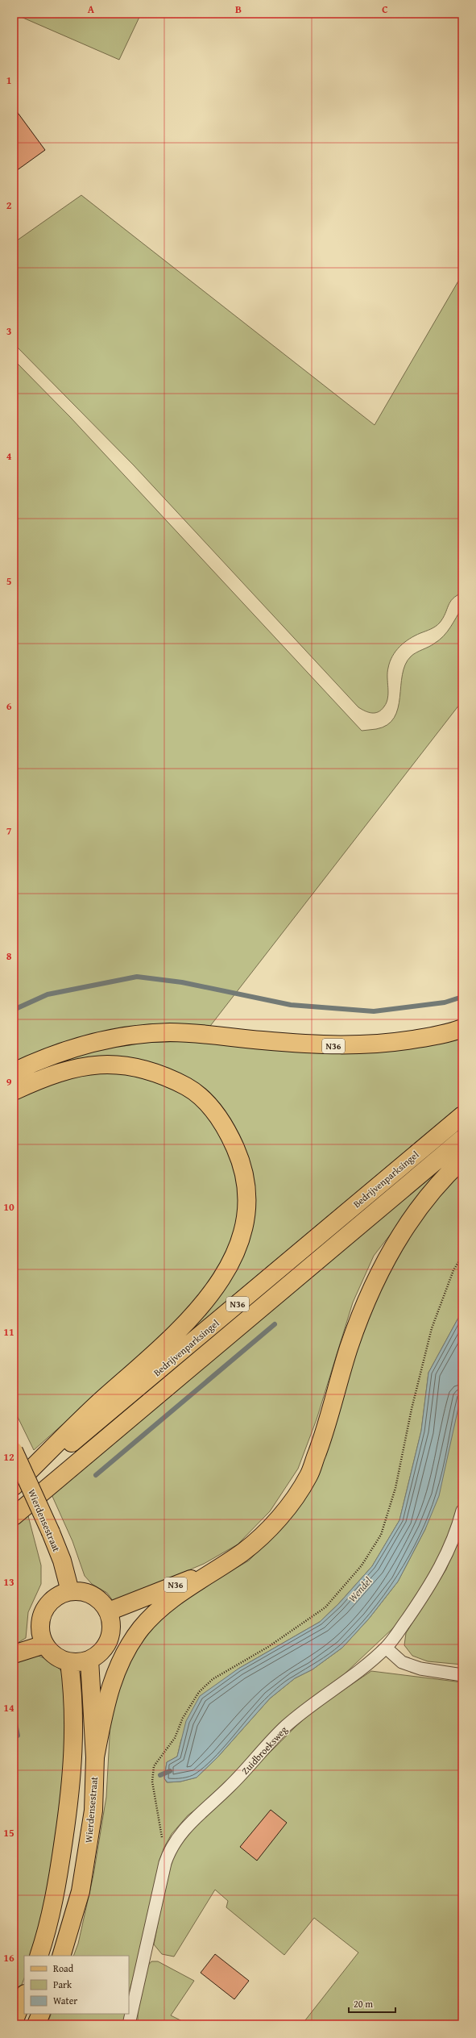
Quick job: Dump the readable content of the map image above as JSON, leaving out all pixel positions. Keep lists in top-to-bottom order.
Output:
{
  "streets": {
    "main road": ["N36", "Bedrijvenparksingel", "Wierdensestraat"],
    "street": ["Zuidbroeksweg"]
  },
  "crossings": [
    ["N36", "Wierdensestraat"]
  ],
  "water": ["Wendel"],
  "legend": ["Road", "Park", "Water"],
  "scale_bar": "20 m",
  "grid": {
    "columns": ["A", "B", "C"],
    "rows": [
      "1",
      "2",
      "3",
      "4",
      "5",
      "6",
      "7",
      "8",
      "9",
      "10",
      "11",
      "12",
      "13",
      "14",
      "15",
      "16"
    ]
  }
}
